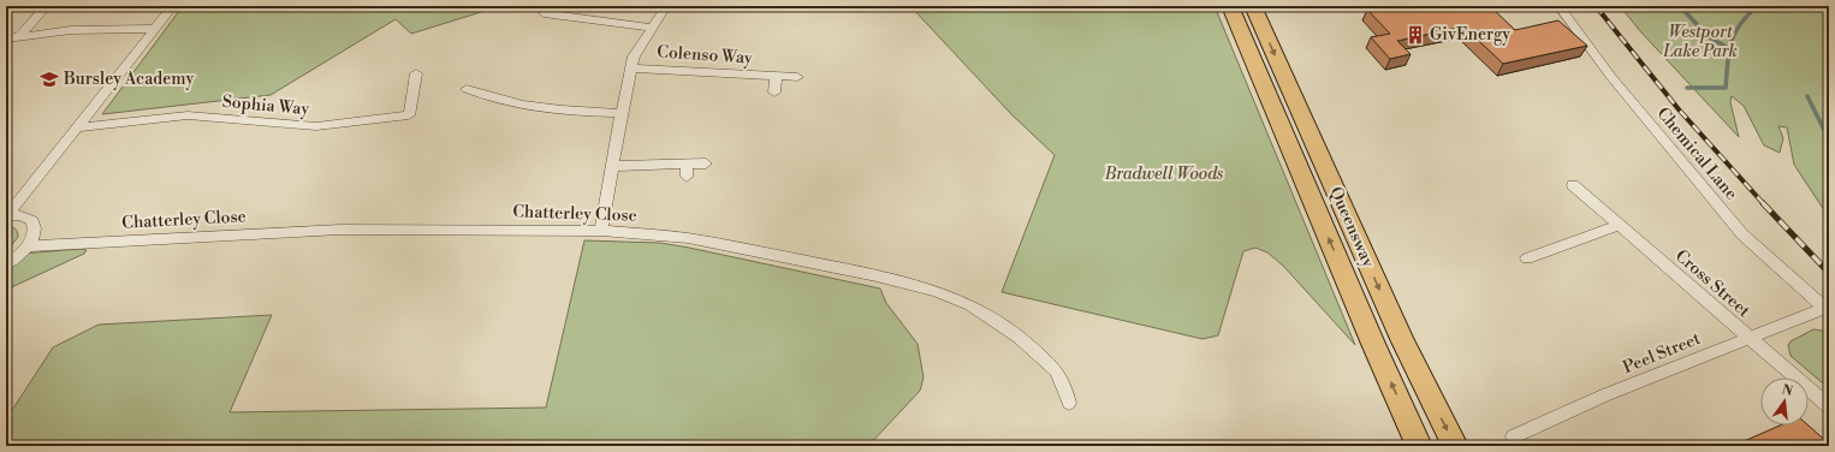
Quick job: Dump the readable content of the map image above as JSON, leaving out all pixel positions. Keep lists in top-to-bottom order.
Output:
{
  "streets": {
    "highway": ["Queensway"],
    "street": [
      "Colenso Way",
      "Sophia Way",
      "Chemical Lane",
      "Chatterley Close",
      "Cross Street",
      "Peel Street"
    ]
  },
  "crossings": [
    ["Chemical Lane", "Peel Street"],
    ["Cross Street", "Peel Street"]
  ],
  "parks": ["Westport Lake Park", "Bradwell Woods"],
  "places": {
    "building": ["GivEnergy"],
    "school or university": ["Bursley Academy"]
  },
  "north": "top"
}
